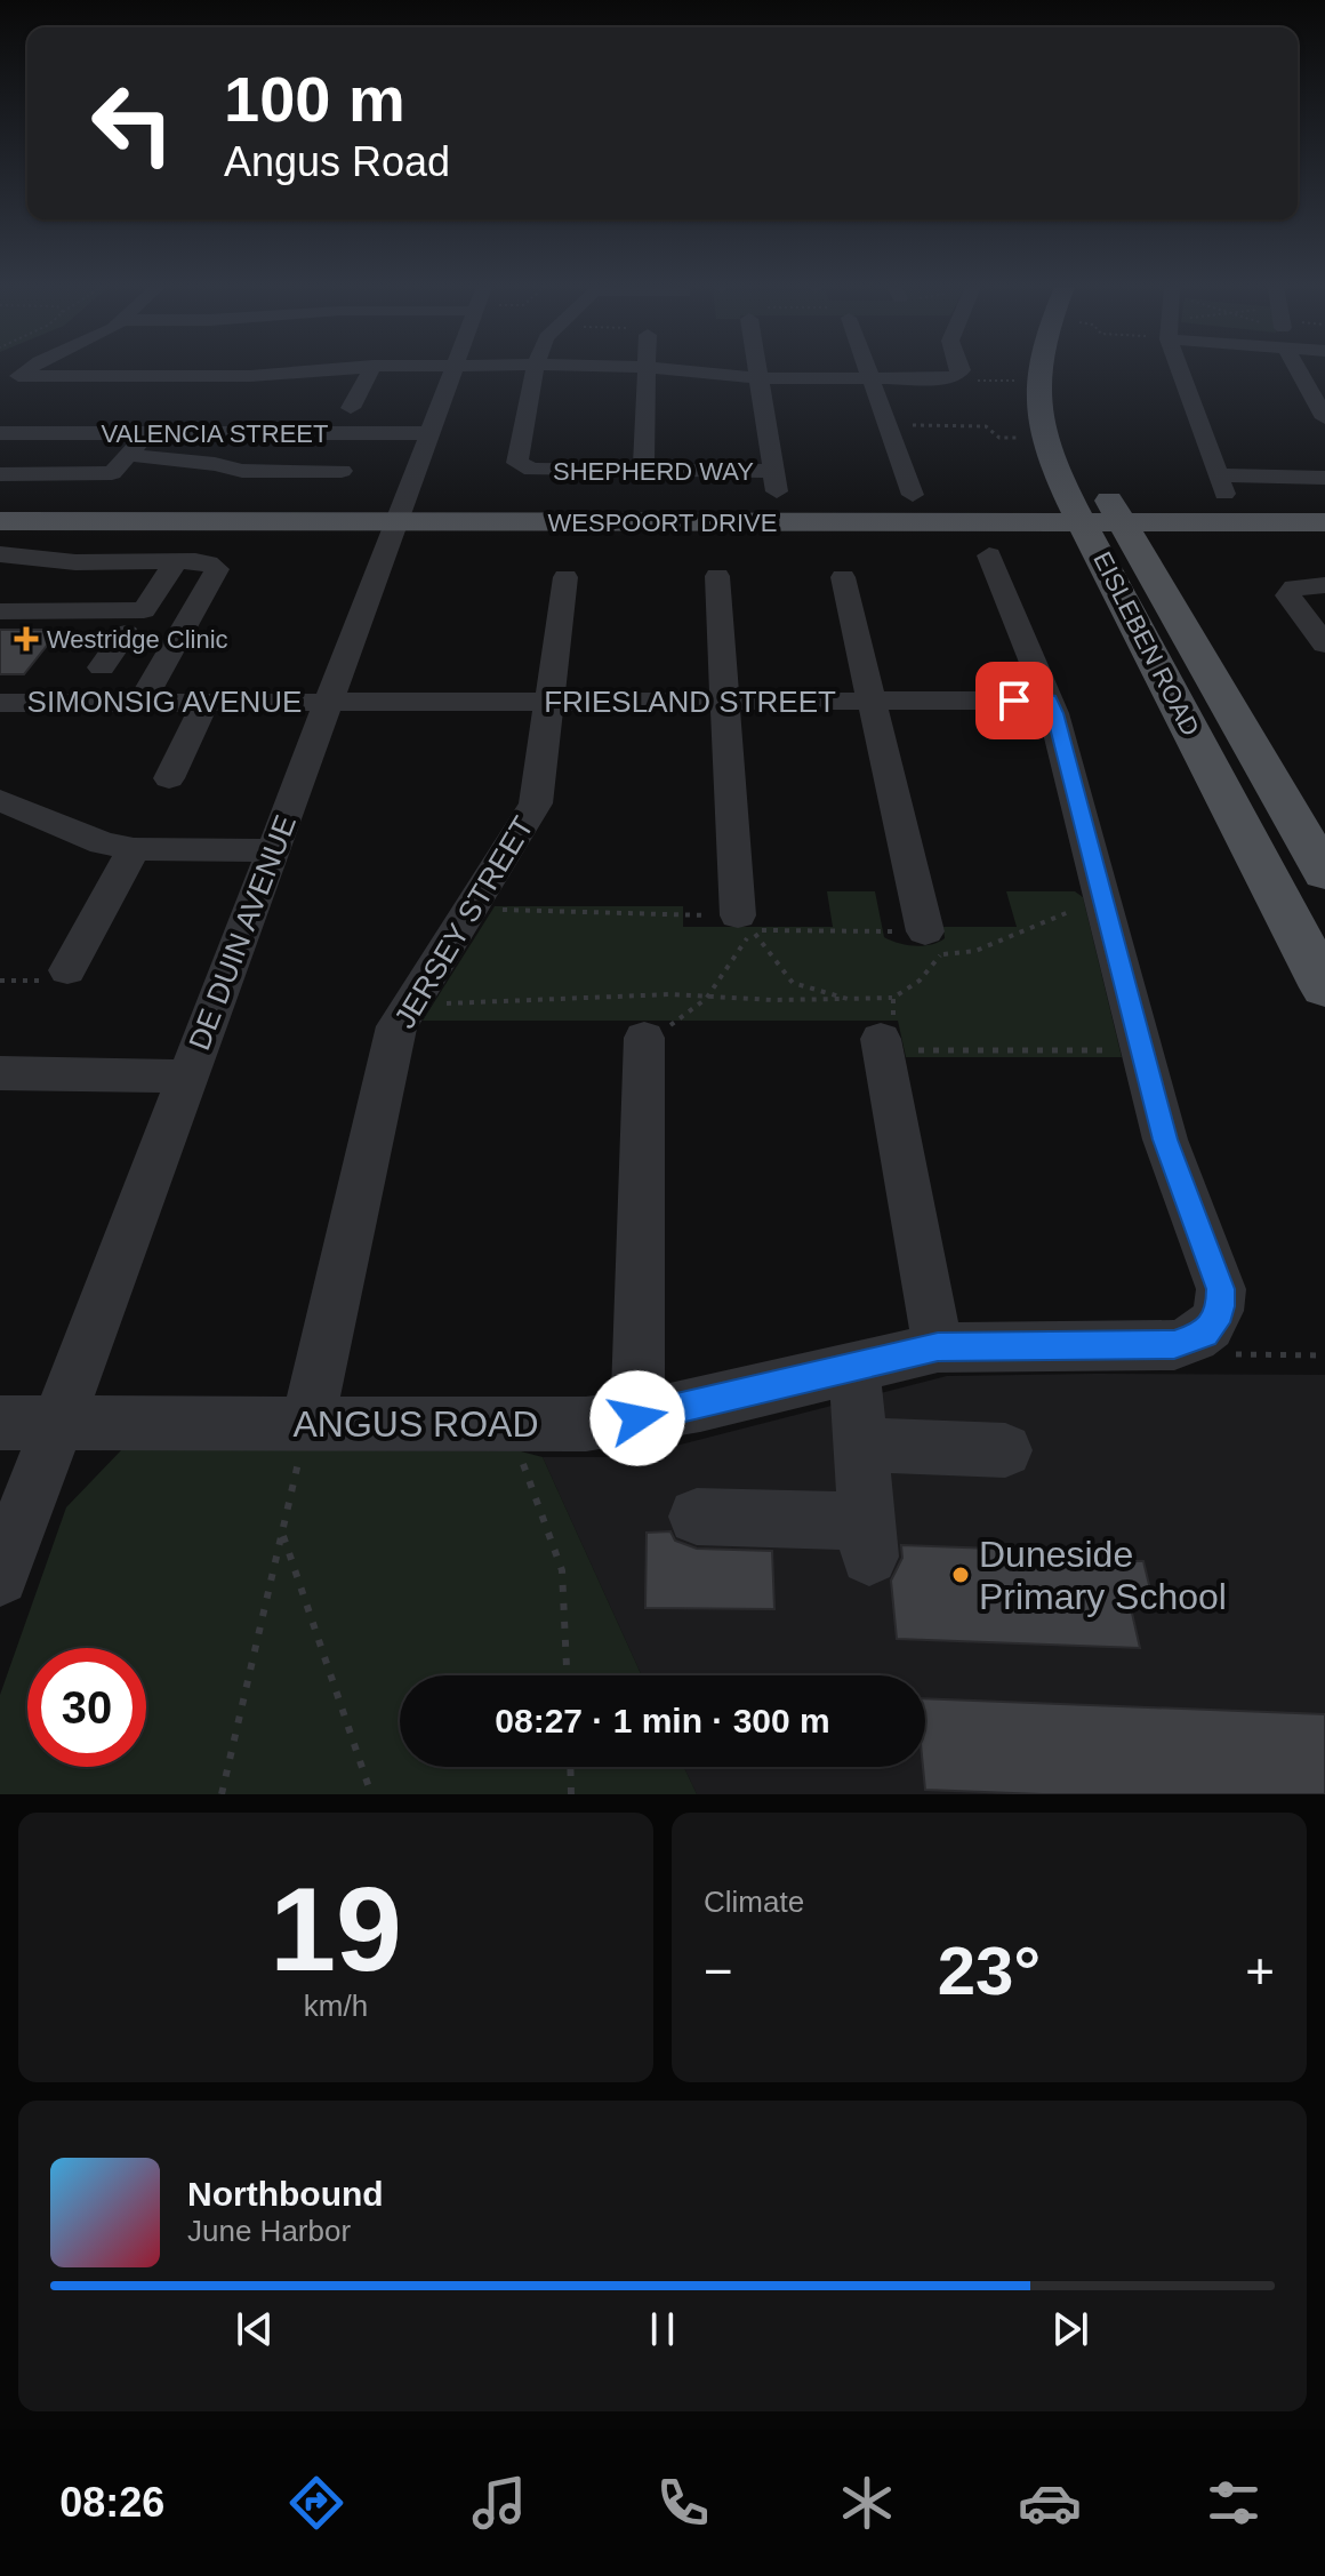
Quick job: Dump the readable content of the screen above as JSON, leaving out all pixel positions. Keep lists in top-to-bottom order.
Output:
{
  "streets": {
    "main road": ["WESPOORT DRIVE", "EISLEBEN ROAD"],
    "street": [
      "VALENCIA STREET",
      "SHEPHERD WAY",
      "SIMONSIG AVENUE",
      "FRIESLAND STREET",
      "JERSEY STREET",
      "DE DUIN AVENUE",
      "ANGUS ROAD"
    ]
  },
  "crossings": [
    ["VALENCIA STREET", "DE DUIN AVENUE"],
    ["WESPOORT DRIVE", "EISLEBEN ROAD"],
    ["WESPOORT DRIVE", "DE DUIN AVENUE"],
    ["SIMONSIG AVENUE", "FRIESLAND STREET"],
    ["SIMONSIG AVENUE", "DE DUIN AVENUE"],
    ["FRIESLAND STREET", "JERSEY STREET"],
    ["FRIESLAND STREET", "DE DUIN AVENUE"],
    ["FRIESLAND STREET", "ANGUS ROAD"],
    ["JERSEY STREET", "ANGUS ROAD"],
    ["DE DUIN AVENUE", "ANGUS ROAD"]
  ],
  "places": {
    "health": ["Westridge Clinic"],
    "other": ["Duneside Primary School"]
  },
  "page": {
    "turn": ["100 m", "Angus Road"],
    "limit": "30",
    "trip": "08:27 · 1 min · 300 m",
    "tile": [
      ["19", "km/h"],
      "Climate"
    ],
    "heat": ["−", "23°", "+"],
    "song": ["Northbound", "June Harbor"],
    "tabs": "08:26"
  }
}
